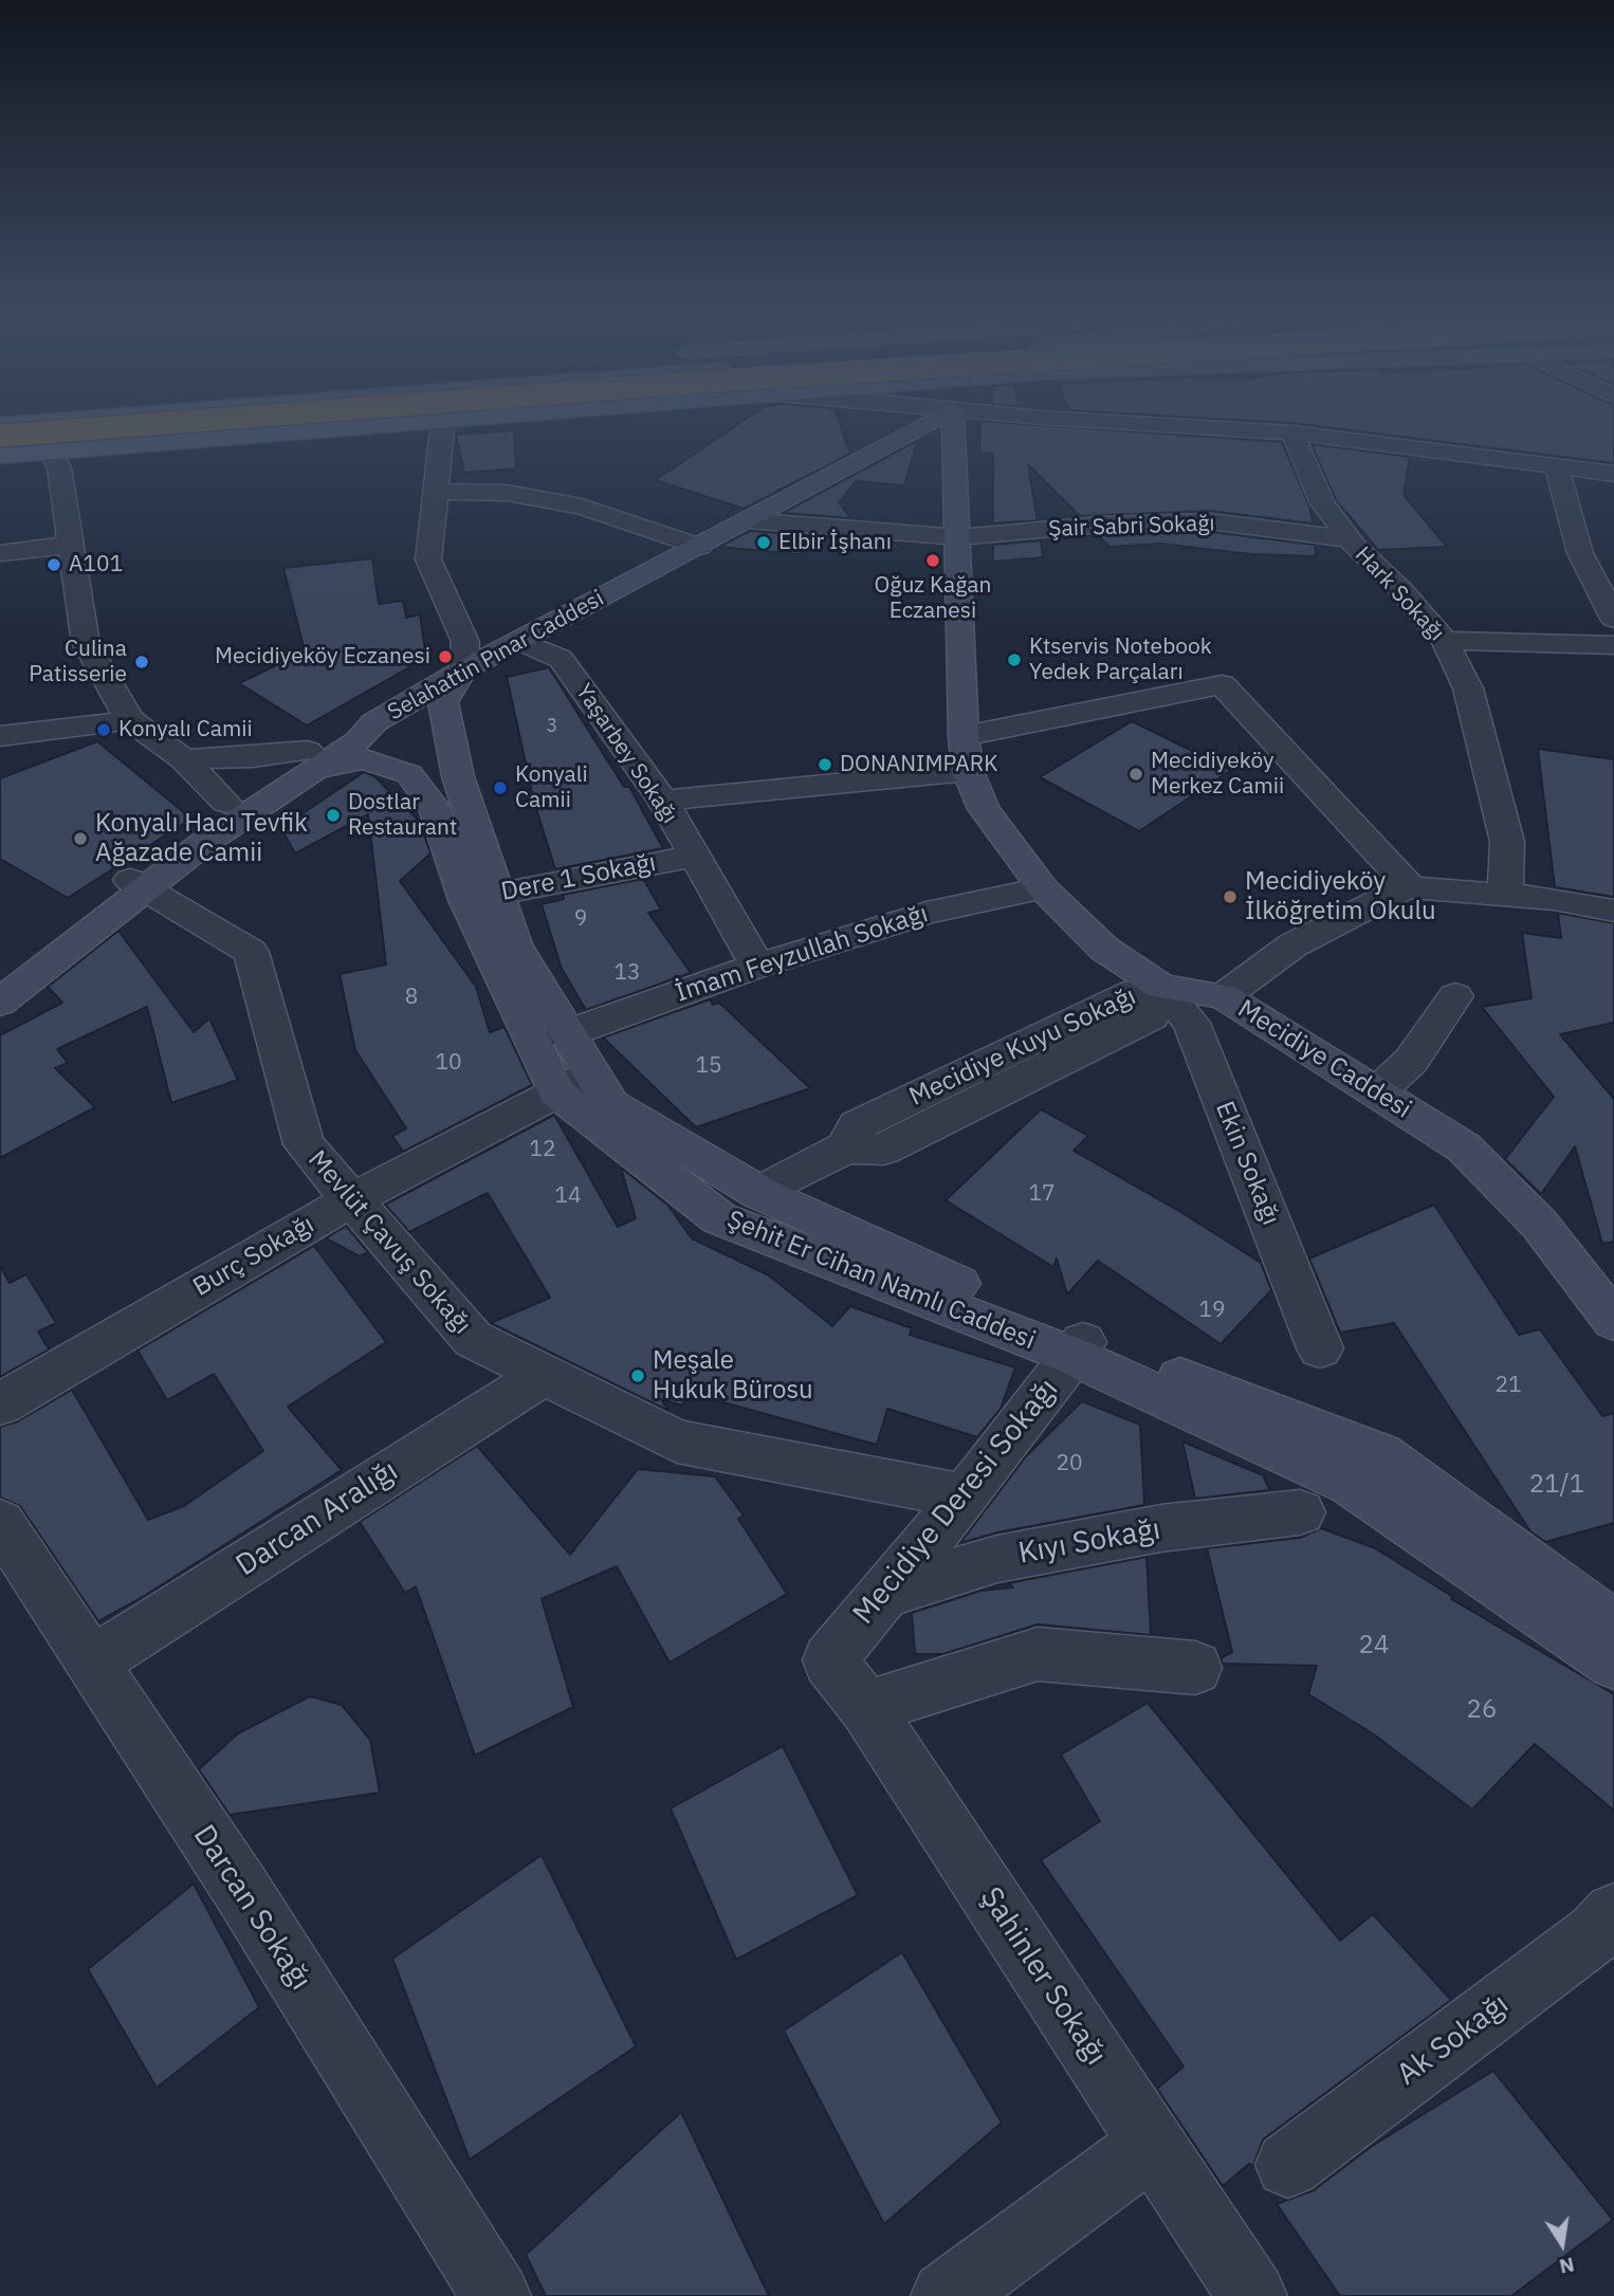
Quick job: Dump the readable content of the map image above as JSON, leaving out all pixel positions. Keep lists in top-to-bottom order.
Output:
{
  "streets": {
    "street": [
      "Şair Sabri Sokağı",
      "Hark Sokağı",
      "Selahattin Pınar Caddesi",
      "Yaşarbey Sokağı",
      "Dere 1 Sokağı",
      "İmam Feyzullah Sokağı",
      "Mecidiye Kuyu Sokağı",
      "Mecidiye Caddesi",
      "Ekin Sokağı",
      "Mevlüt Çavuş Sokağı",
      "Burç Sokağı",
      "Şehit Er Cihan Namlı Caddesi",
      "Mecidiye Deresi Sokağı",
      "Darcan Aralığı",
      "Kıyı Sokağı",
      "Darcan Sokağı",
      "Şahinler Sokağı",
      "Ak Sokağı"
    ]
  },
  "crossings": [
    ["Şair Sabri Sokağı", "Hark Sokağı"],
    ["Şair Sabri Sokağı", "Selahattin Pınar Caddesi"],
    ["Şair Sabri Sokağı", "Mecidiye Caddesi"],
    ["Selahattin Pınar Caddesi", "Yaşarbey Sokağı"],
    ["Selahattin Pınar Caddesi", "Mevlüt Çavuş Sokağı"],
    ["Selahattin Pınar Caddesi", "Şehit Er Cihan Namlı Caddesi"],
    ["Yaşarbey Sokağı", "Dere 1 Sokağı"],
    ["Yaşarbey Sokağı", "İmam Feyzullah Sokağı"],
    ["Dere 1 Sokağı", "Şehit Er Cihan Namlı Caddesi"],
    ["İmam Feyzullah Sokağı", "Mecidiye Caddesi"],
    ["İmam Feyzullah Sokağı", "Şehit Er Cihan Namlı Caddesi"],
    ["Mecidiye Kuyu Sokağı", "Mecidiye Caddesi"],
    ["Mecidiye Kuyu Sokağı", "Ekin Sokağı"],
    ["Mecidiye Kuyu Sokağı", "Şehit Er Cihan Namlı Caddesi"],
    ["Mecidiye Caddesi", "Ekin Sokağı"],
    ["Mevlüt Çavuş Sokağı", "Burç Sokağı"],
    ["Mevlüt Çavuş Sokağı", "Mecidiye Deresi Sokağı"],
    ["Mevlüt Çavuş Sokağı", "Darcan Aralığı"],
    ["Burç Sokağı", "Şehit Er Cihan Namlı Caddesi"],
    ["Şehit Er Cihan Namlı Caddesi", "Mecidiye Deresi Sokağı"],
    ["Mecidiye Deresi Sokağı", "Kıyı Sokağı"],
    ["Mecidiye Deresi Sokağı", "Şahinler Sokağı"],
    ["Darcan Aralığı", "Darcan Sokağı"]
  ],
  "places": [
    "Elbir İşhanı",
    "Oğuz Kağan Eczanesi",
    "A101",
    "Mecidiyeköy Eczanesi",
    "Ktservis Notebook Yedek Parçaları",
    "Culina Patisserie",
    "Konyalı Camii",
    "DONANIMPARK",
    "Mecidiyeköy Merkez Camii",
    "Konyali Camii",
    "Dostlar Restaurant",
    "Konyalı Hacı Tevfik Ağazade Camii",
    "Mecidiyeköy İlköğretim Okulu",
    "Meşale Hukuk Bürosu"
  ],
  "house_numbers": [
    "3",
    "9",
    "13",
    "8",
    "10",
    "15",
    "12",
    "17",
    "14",
    "19",
    "21",
    "20",
    "21/1",
    "24",
    "26"
  ],
  "north": "bottom"
}
